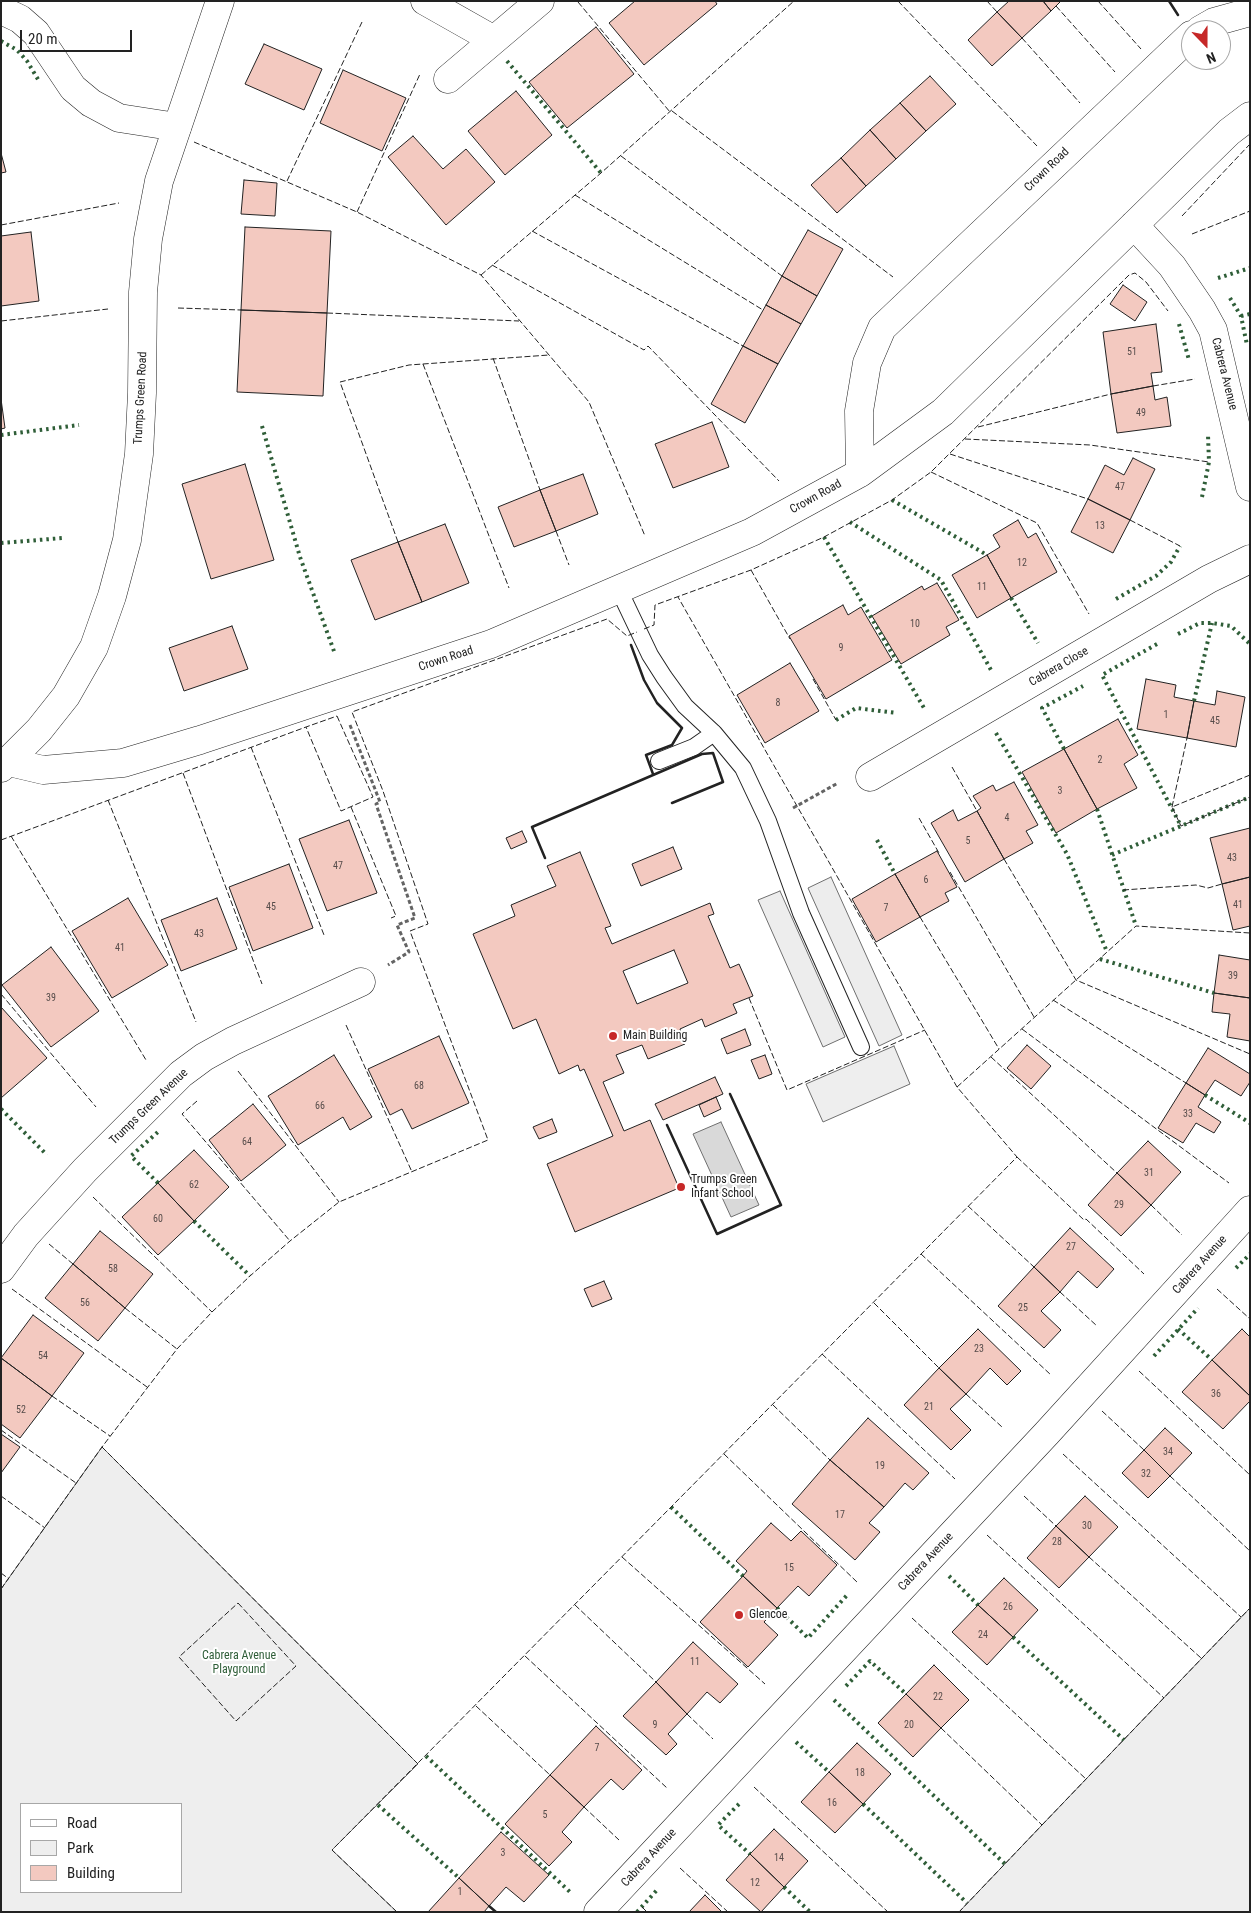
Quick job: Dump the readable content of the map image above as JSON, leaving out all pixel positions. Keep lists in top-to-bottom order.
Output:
{
  "streets": {
    "street": [
      "Crown Road",
      "Cabrera Avenue",
      "Trumps Green Road",
      "Cabrera Close",
      "Trumps Green Avenue"
    ]
  },
  "crossings": [
    ["Crown Road", "Cabrera Avenue"],
    ["Crown Road", "Trumps Green Road"]
  ],
  "parks": ["Cabrera Avenue Playground"],
  "places": ["Main Building", "Trumps Green Infant School", "Glencoe"],
  "house_numbers": [
    "51",
    "49",
    "47",
    "13",
    "12",
    "11",
    "10",
    "9",
    "8",
    "1",
    "45",
    "2",
    "3",
    "4",
    "5",
    "43",
    "47",
    "6",
    "41",
    "45",
    "7",
    "43",
    "41",
    "39",
    "39",
    "68",
    "66",
    "33",
    "64",
    "31",
    "62",
    "29",
    "60",
    "27",
    "58",
    "56",
    "25",
    "23",
    "54",
    "36",
    "21",
    "52",
    "34",
    "19",
    "32",
    "17",
    "30",
    "28",
    "15",
    "26",
    "24",
    "11",
    "22",
    "9",
    "20",
    "7",
    "18",
    "16",
    "5",
    "3",
    "14",
    "12",
    "1"
  ],
  "legend": ["Road", "Park", "Building"],
  "scale_bar": "20 m",
  "north": "bottom"
}
